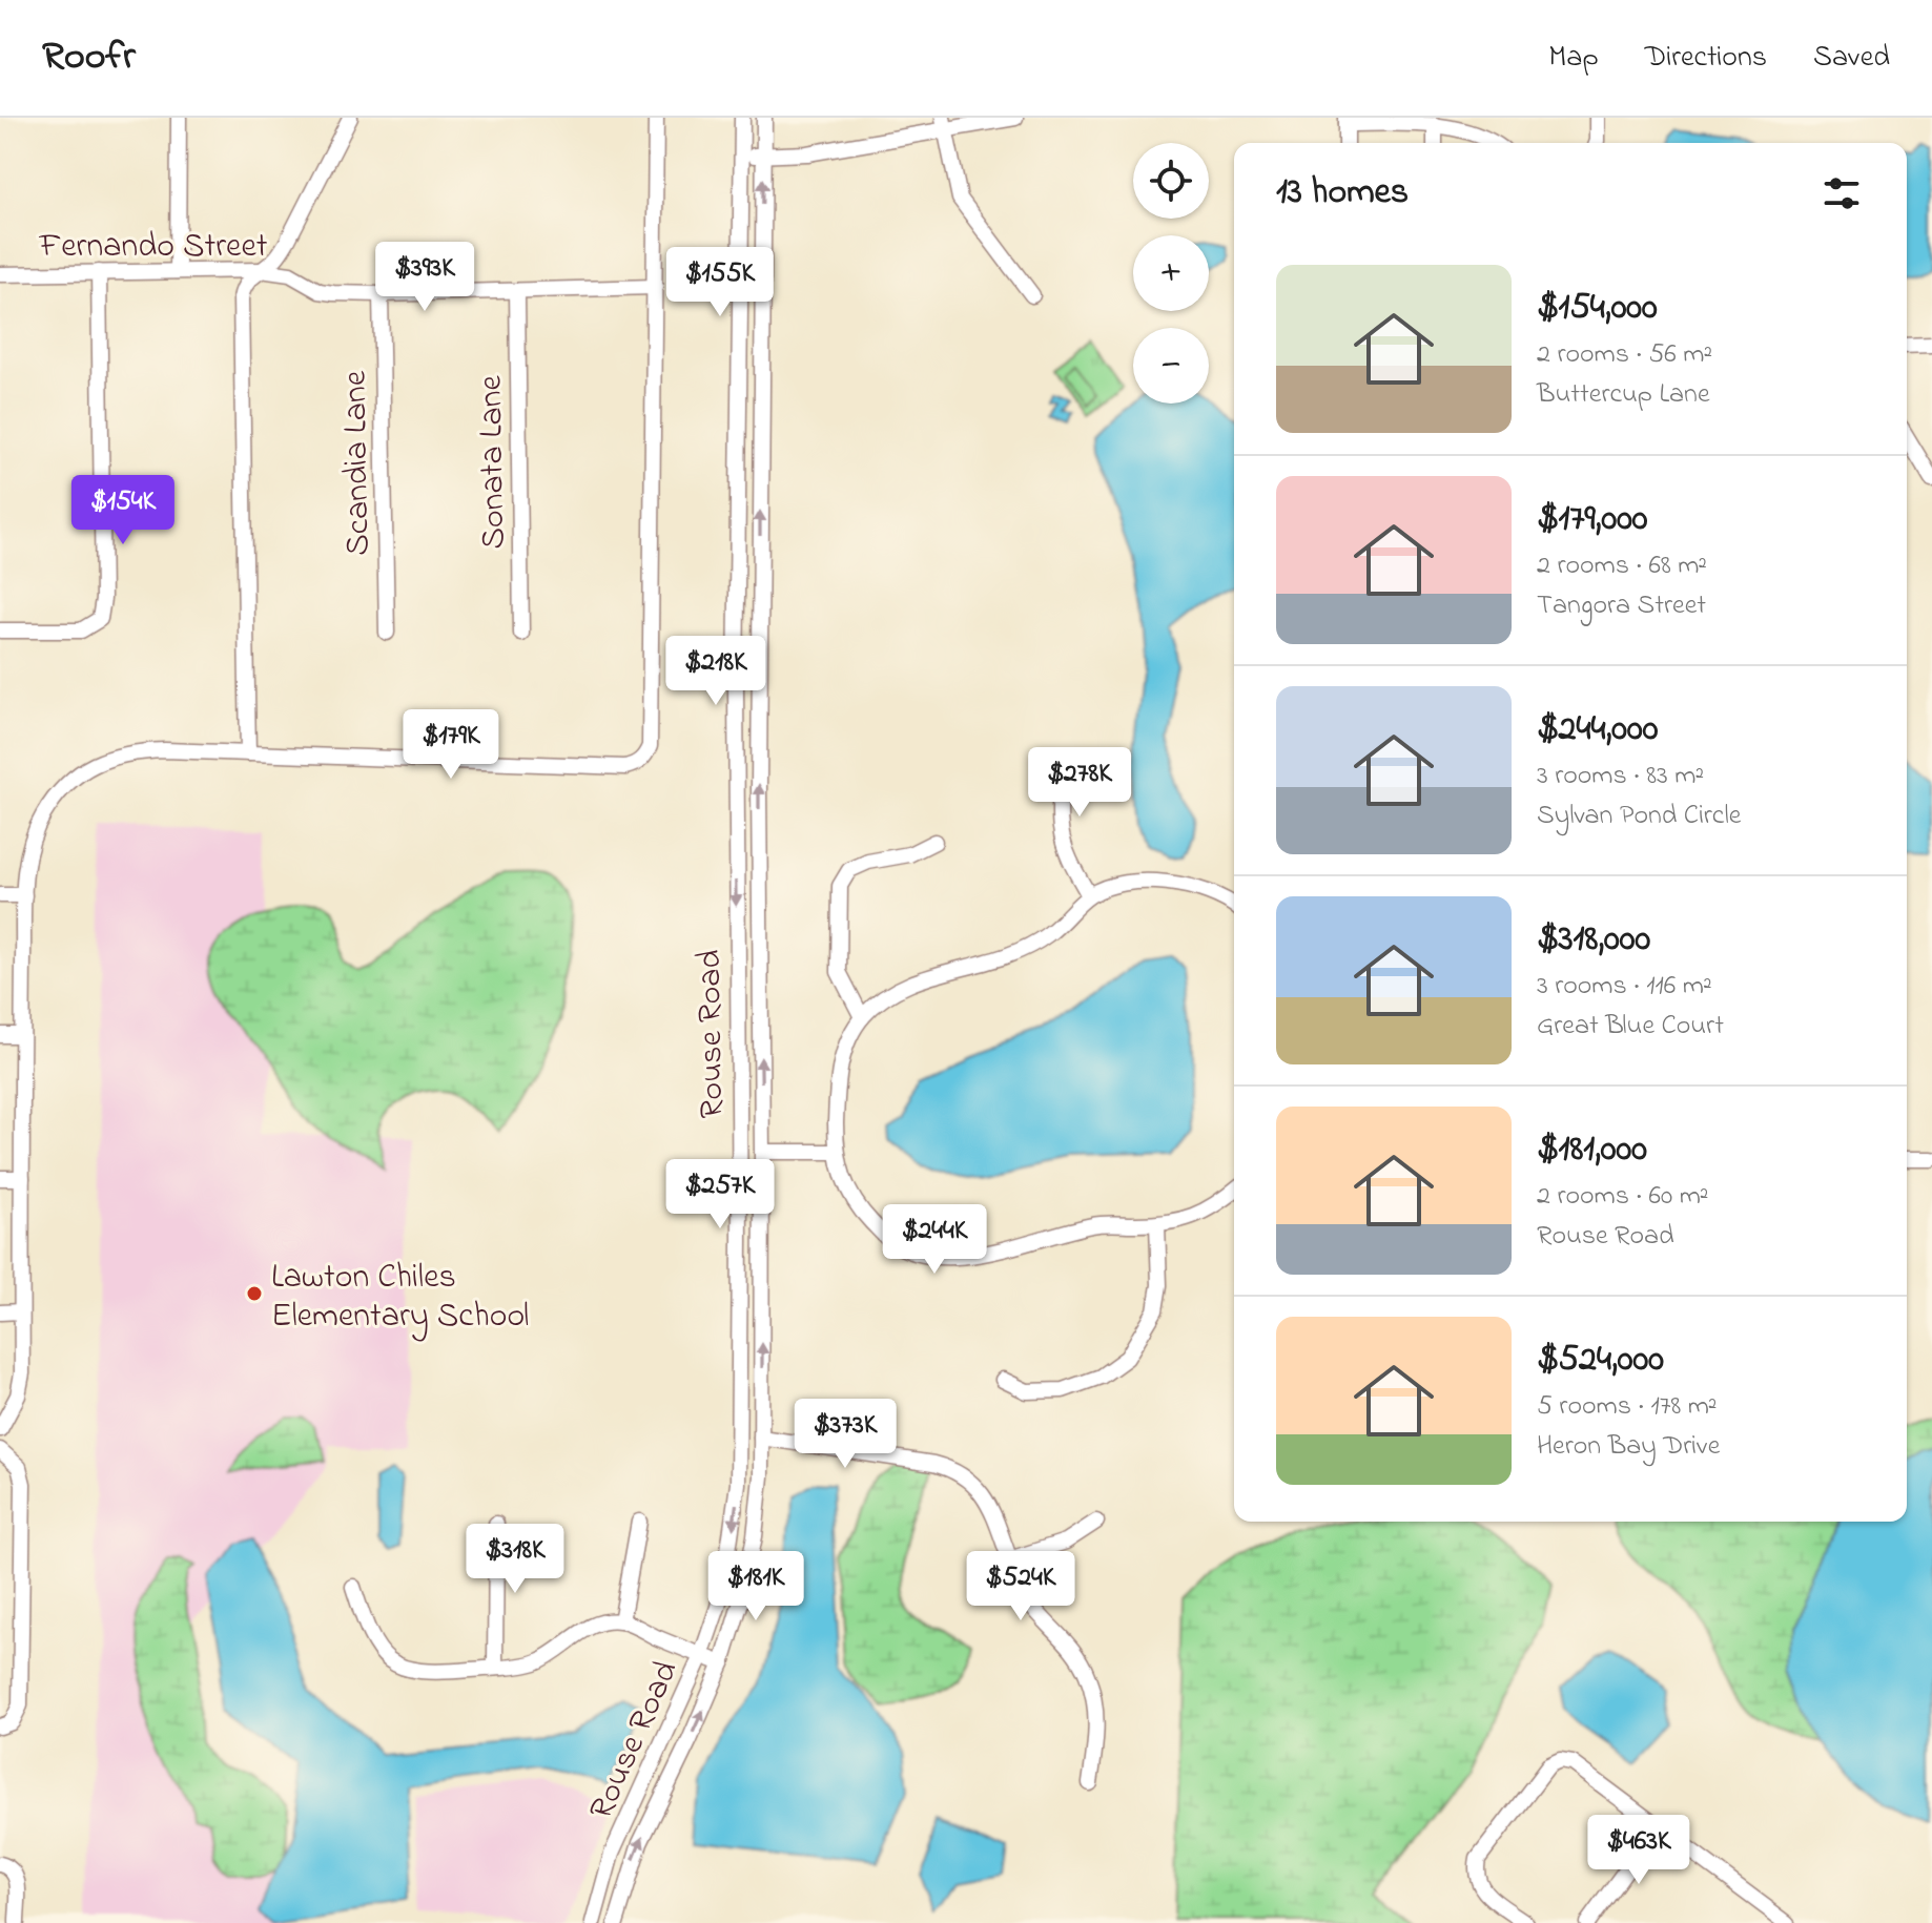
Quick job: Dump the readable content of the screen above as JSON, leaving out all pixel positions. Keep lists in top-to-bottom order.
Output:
{
  "streets": {
    "street": [
      "Fernando Street",
      "Sonata Lane",
      "Scandia Lane",
      "Rouse Road"
    ]
  },
  "crossings": [
    ["Fernando Street", "Sonata Lane"],
    ["Fernando Street", "Scandia Lane"]
  ],
  "places": ["Lawton Chiles Elementary School"],
  "page": {
    "header": "Roofr",
    "nav": ["Map", "Directions", "Saved"],
    "map_buttons": ["+", "−"],
    "heading": "13 homes",
    "price": [
      "$393K",
      "$155K",
      "$154K",
      "$218K",
      "$179K",
      "$278K",
      "$257K",
      "$244K",
      "$373K",
      "$318K",
      "$181K",
      "$524K",
      "$463K"
    ],
    "list": [
      {
        "name": "$154,000",
        "note": "2 rooms · 56 m² · Buttercup Lane"
      },
      {
        "name": "$179,000",
        "note": "2 rooms · 68 m² · Tangora Street"
      },
      {
        "name": "$244,000",
        "note": "3 rooms · 83 m² · Sylvan Pond Circle"
      },
      {
        "name": "$318,000",
        "note": "3 rooms · 116 m² · Great Blue Court"
      },
      {
        "name": "$181,000",
        "note": "2 rooms · 60 m² · Rouse Road"
      },
      {
        "name": "$524,000",
        "note": "5 rooms · 178 m² · Heron Bay Drive"
      }
    ]
  }
}
